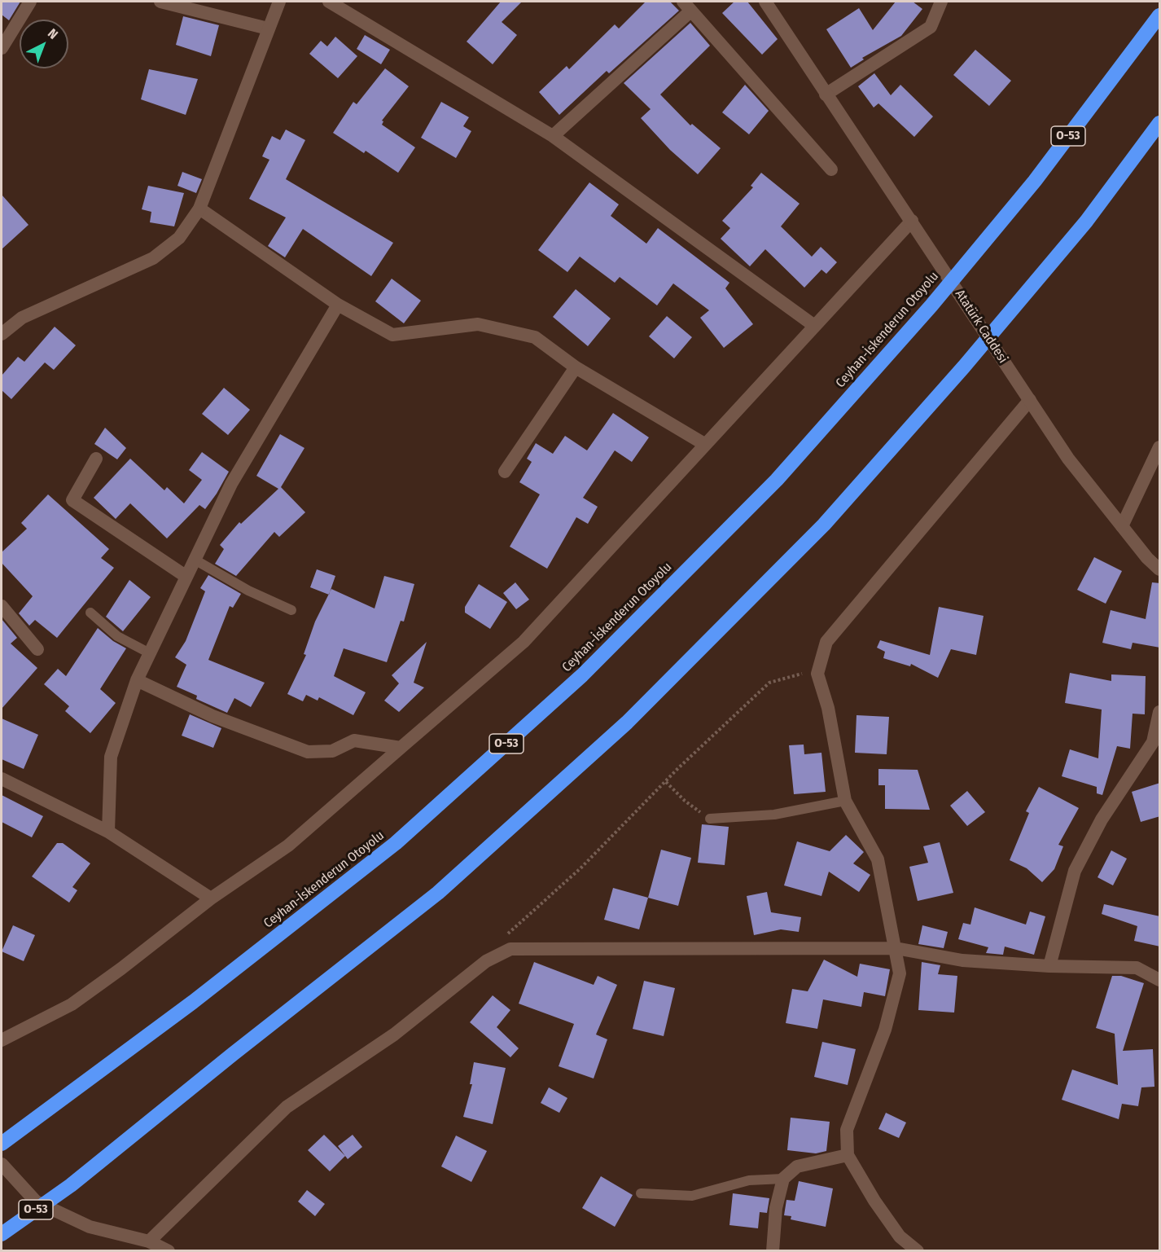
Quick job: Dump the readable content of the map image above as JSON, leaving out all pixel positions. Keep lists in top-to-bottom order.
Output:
{
  "streets": {
    "highway": ["O-53", "Ceyhan-İskenderun Otoyolu"],
    "street": ["Atatürk Caddesi"]
  },
  "north": "top right"
}
